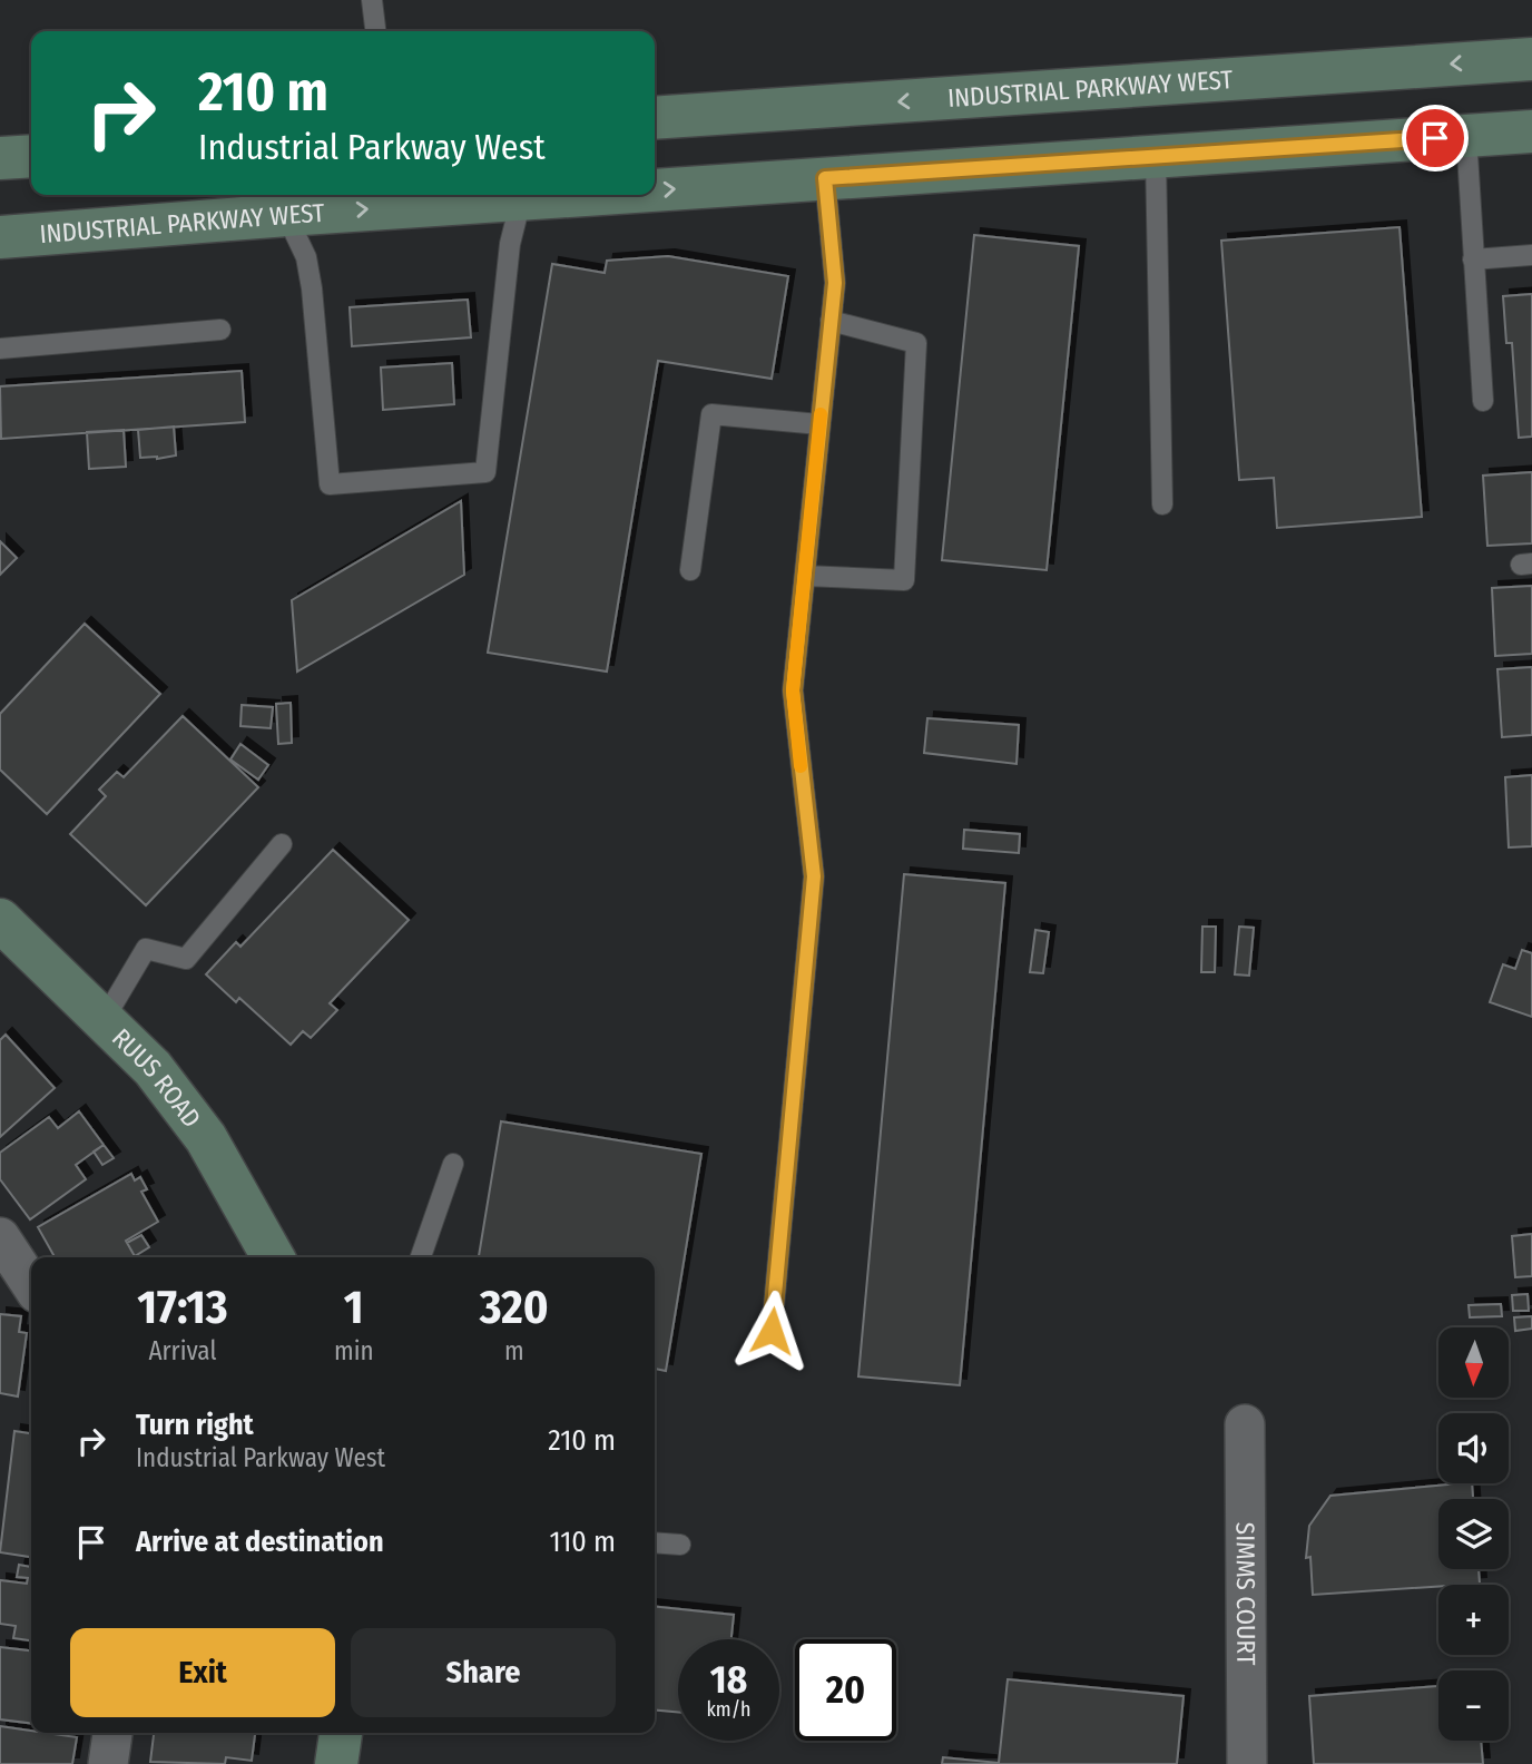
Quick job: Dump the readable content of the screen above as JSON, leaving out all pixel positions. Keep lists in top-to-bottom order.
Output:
{
  "streets": {
    "main road": ["INDUSTRIAL PARKWAY WEST", "RUUS ROAD"],
    "street": ["SIMMS COURT"]
  },
  "north": "bottom",
  "page": {
    "turn": ["210 m", "Industrial Parkway West"],
    "eta": [
      "17:13",
      "Arrival",
      "1",
      "min",
      "320",
      "m"
    ],
    "map_buttons": ["+", "−"],
    "list": [
      {
        "name": "Turn right",
        "note": "Industrial Parkway West",
        "value": "210 m"
      },
      {
        "name": "Arrive at destination",
        "value": "110 m"
      }
    ],
    "buttons": ["Exit", "Share"],
    "speed": "18 km/h",
    "limit": "20"
  }
}
